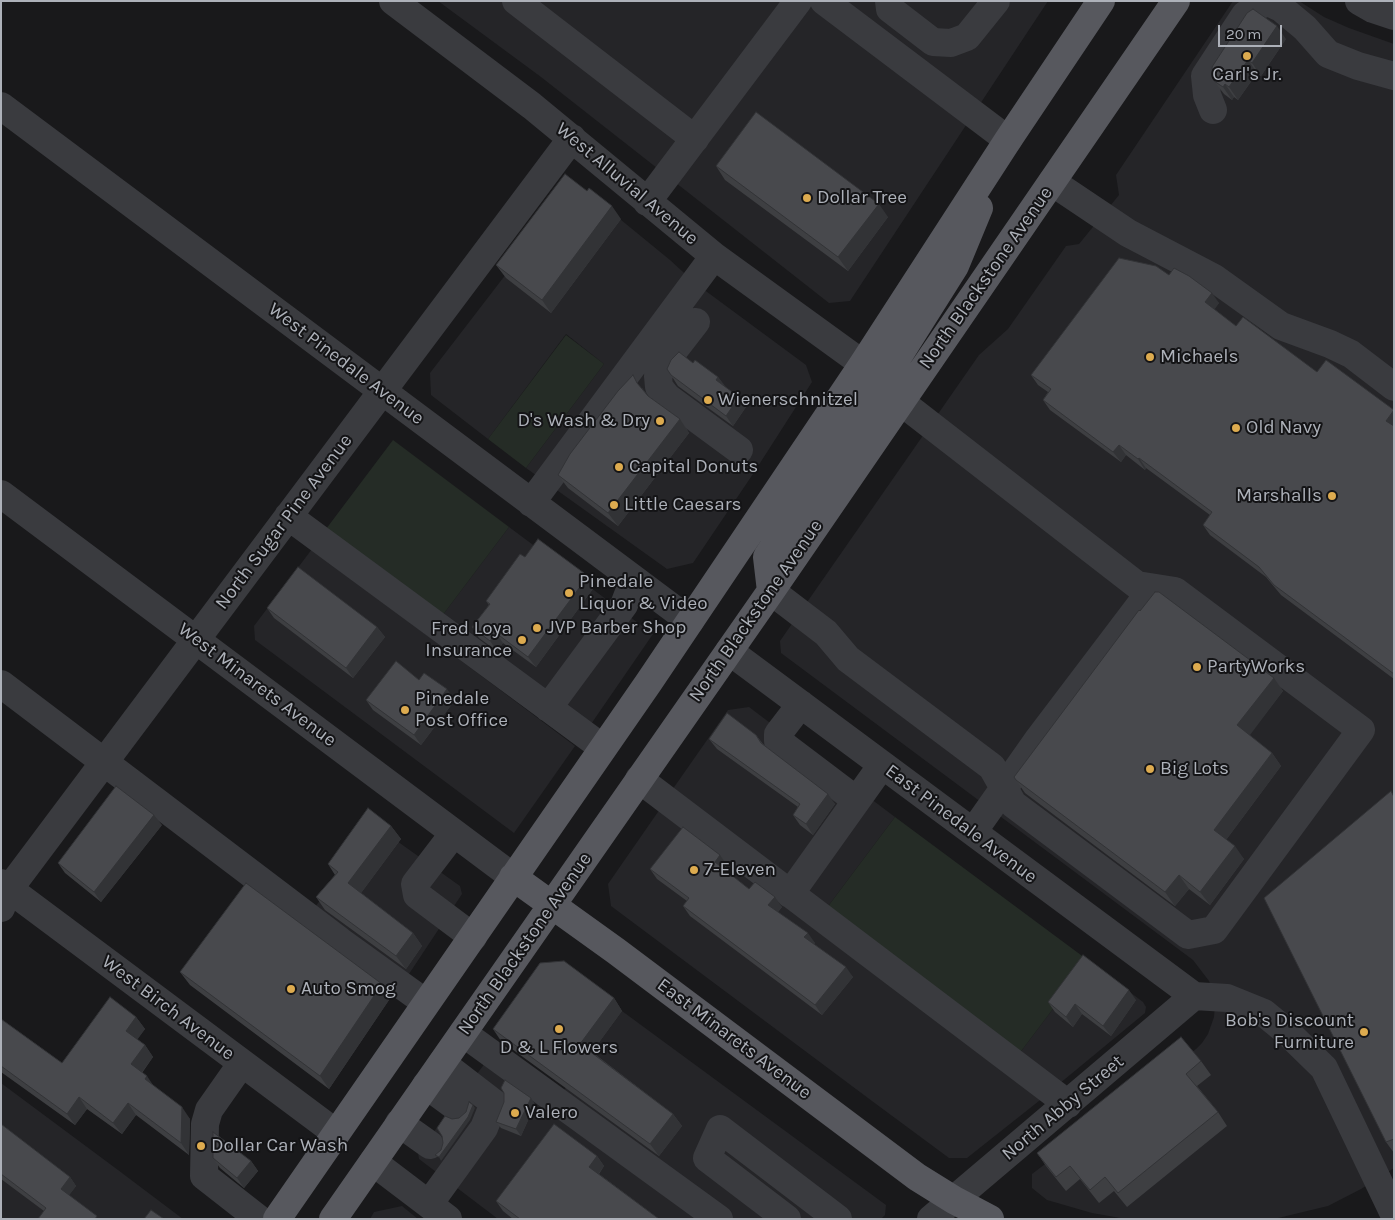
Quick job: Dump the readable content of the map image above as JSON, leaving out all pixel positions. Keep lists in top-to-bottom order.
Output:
{
  "streets": {
    "main road": ["North Blackstone Avenue", "East Minarets Avenue"],
    "street": [
      "West Alluvial Avenue",
      "West Pinedale Avenue",
      "North Sugar Pine Avenue",
      "West Minarets Avenue",
      "East Pinedale Avenue",
      "West Birch Avenue",
      "North Abby Street"
    ]
  },
  "crossings": [
    ["West Alluvial Avenue", "North Sugar Pine Avenue"],
    ["North Blackstone Avenue", "East Pinedale Avenue"],
    ["North Blackstone Avenue", "East Minarets Avenue"],
    ["West Pinedale Avenue", "North Sugar Pine Avenue"],
    ["North Sugar Pine Avenue", "West Minarets Avenue"],
    ["North Sugar Pine Avenue", "West Birch Avenue"],
    ["West Minarets Avenue", "East Minarets Avenue"],
    ["East Pinedale Avenue", "North Abby Street"],
    ["East Minarets Avenue", "North Abby Street"]
  ],
  "places": [
    "Carl's Jr.",
    "Dollar Tree",
    "Michaels",
    "Wienerschnitzel",
    "D's Wash & Dry",
    "Old Navy",
    "Capital Donuts",
    "Marshalls",
    "Little Caesars",
    "Pinedale Liquor & Video",
    "JVP Barber Shop",
    "Fred Loya Insurance",
    "PartyWorks",
    "Pinedale Post Office",
    "Big Lots",
    "7-Eleven",
    "Auto Smog",
    "D & L Flowers",
    "Bob's Discount Furniture",
    "Valero",
    "Dollar Car Wash"
  ],
  "scale_bar": "20 m"
}
